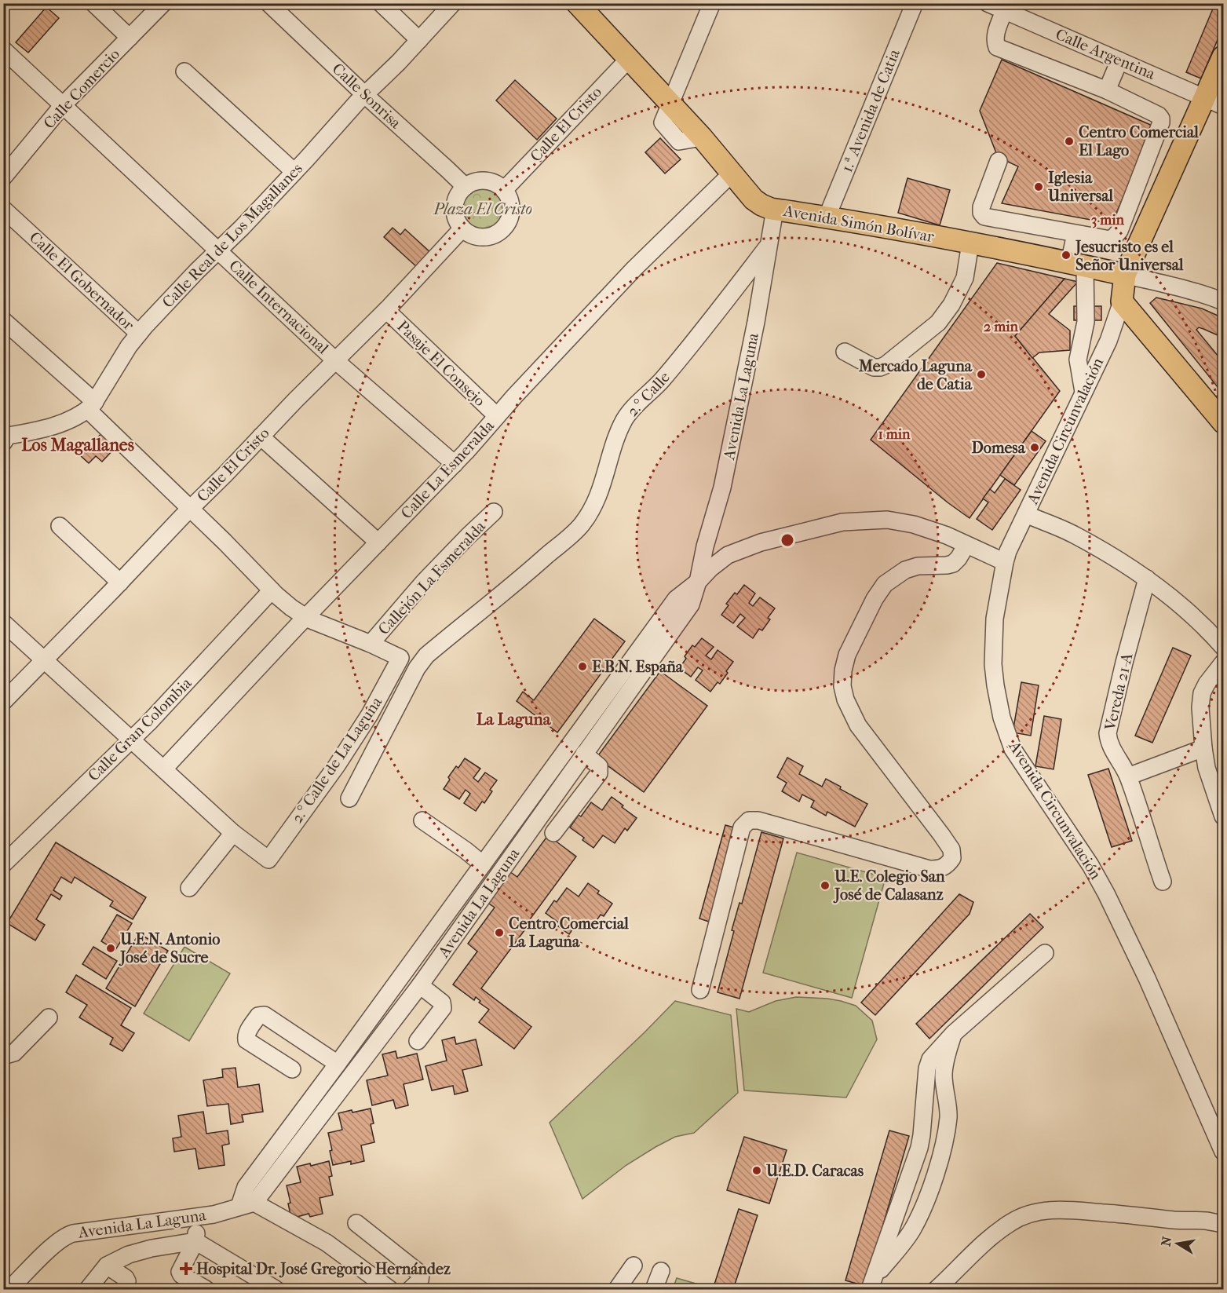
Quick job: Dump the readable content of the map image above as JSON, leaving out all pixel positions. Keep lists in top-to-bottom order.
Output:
{
  "streets": {
    "main road": ["Avenida Simón Bolívar"],
    "street": [
      "Calle Argentina",
      "Calle Comercio",
      "Calle Sonrisa",
      "1.ª Avenida de Catia",
      "Calle El Cristo",
      "Calle Real de Los Magallanes",
      "Calle El Gobernador",
      "Calle Internacional",
      "Pasaje El Consejo",
      "2.° Calle",
      "Avenida La Laguna",
      "Avenida Circunvalación",
      "Calle La Esmeralda",
      "Callejón La Esmeralda",
      "Vereda 21-A",
      "Calle Gran Colombia",
      "2.° Calle de La Laguna"
    ]
  },
  "crossings": [
    ["Calle Comercio", "Calle Internacional"],
    ["Calle Sonrisa", "Calle El Cristo"],
    ["Calle Sonrisa", "Calle Real de Los Magallanes"],
    ["1.ª Avenida de Catia", "Avenida Simón Bolívar"],
    ["Calle El Cristo", "Avenida Simón Bolívar"],
    ["Calle El Cristo", "Calle Internacional"],
    ["Calle El Cristo", "Pasaje El Consejo"],
    ["Avenida Simón Bolívar", "Avenida La Laguna"],
    ["Avenida Simón Bolívar", "Calle La Esmeralda"],
    ["Calle Real de Los Magallanes", "Calle El Gobernador"],
    ["Calle Real de Los Magallanes", "Calle Internacional"],
    ["Calle Internacional", "Calle La Esmeralda"],
    ["Pasaje El Consejo", "Calle La Esmeralda"],
    ["2.° Calle", "Avenida La Laguna"],
    ["2.° Calle", "2.° Calle de La Laguna"],
    ["Avenida La Laguna", "Avenida Circunvalación"],
    ["Callejón La Esmeralda", "2.° Calle de La Laguna"]
  ],
  "districts": ["Los Magallanes", "La Laguna"],
  "parks": ["Plaza El Cristo"],
  "places": {
    "other": [
      "Centro Comercial El Lago",
      "Iglesia Universal",
      "Jesucristo es el Señor Universal",
      "Mercado Laguna de Catia",
      "Domesa",
      "E.B.N. España",
      "U.E. Colegio San José de Calasanz",
      "Centro Comercial La Laguna",
      "U.E.N. Antonio José de Sucre",
      "U.E.D. Caracas"
    ],
    "health": ["Hospital Dr. José Gregorio Hernández"]
  },
  "north": "left",
  "rings": ["3 min", "2 min", "1 min"]
}
